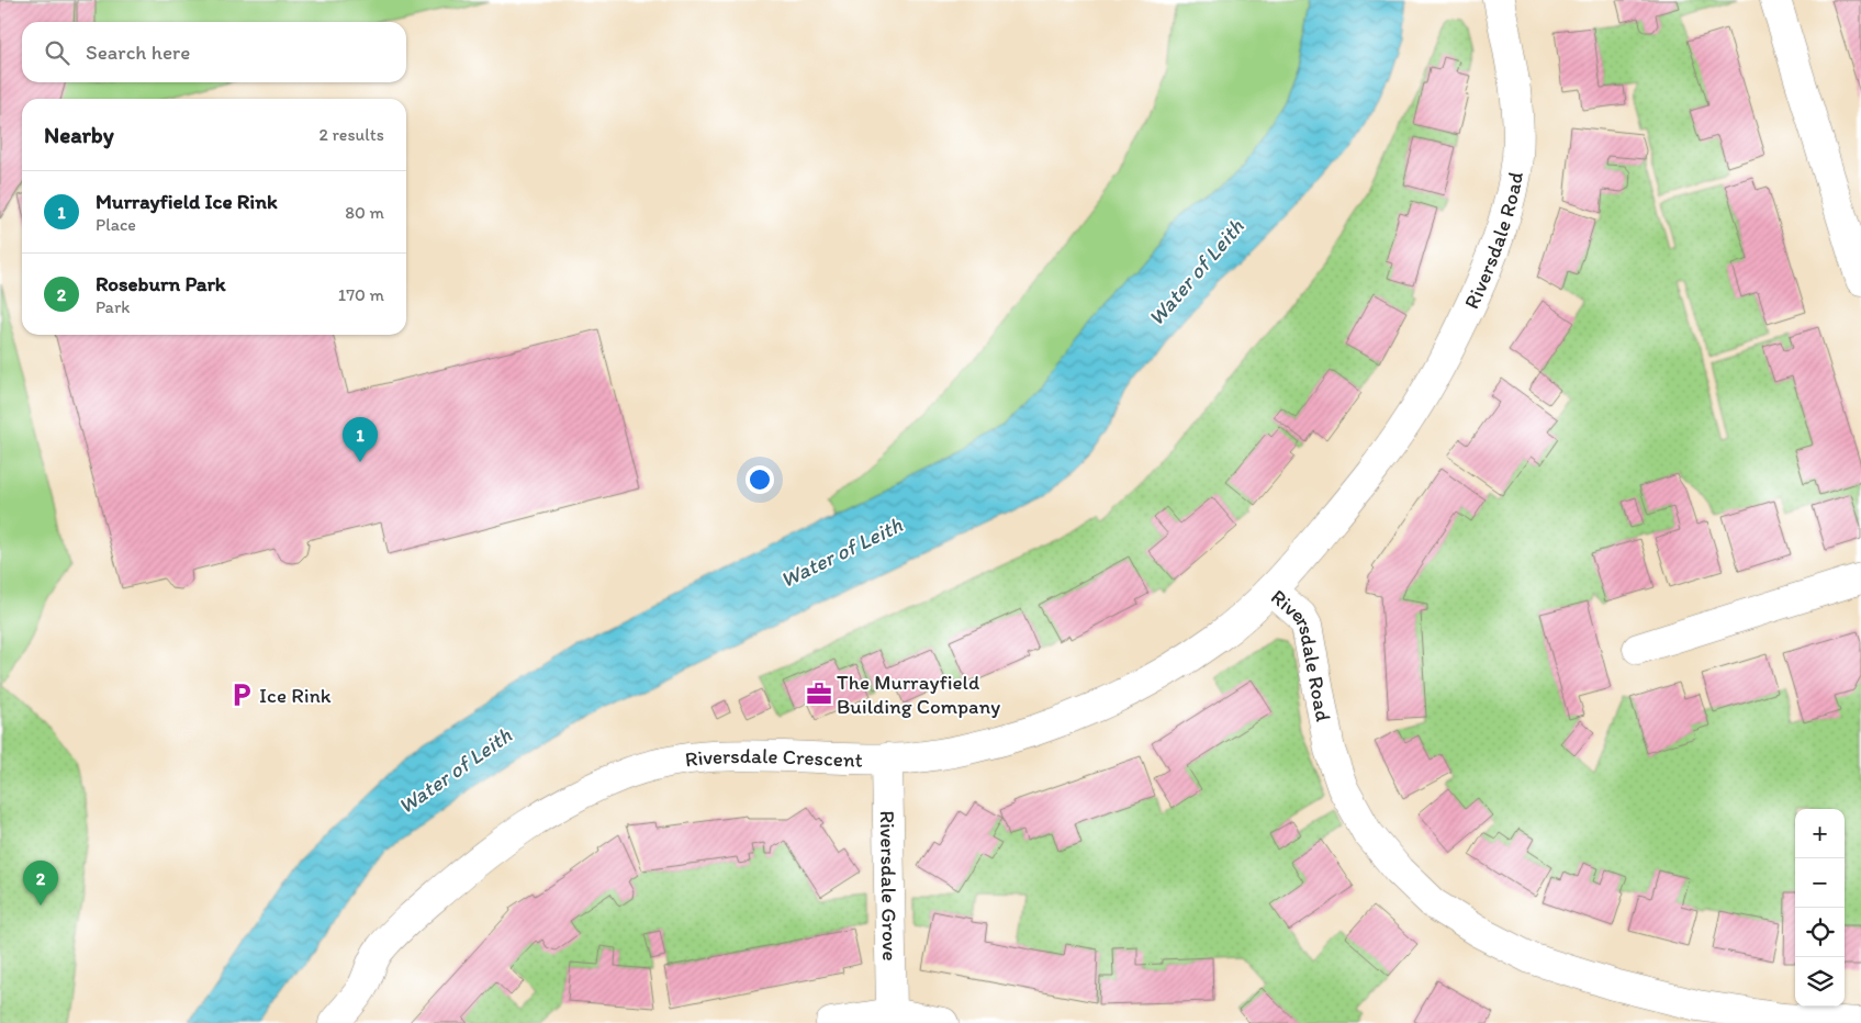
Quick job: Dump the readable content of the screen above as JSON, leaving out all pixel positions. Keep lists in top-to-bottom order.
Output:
{
  "streets": {
    "street": ["Riversdale Road", "Riversdale Crescent", "Riversdale Grove"]
  },
  "crossings": [
    ["Riversdale Road", "Riversdale Crescent"],
    ["Riversdale Crescent", "Riversdale Grove"]
  ],
  "water": ["Water of Leith"],
  "places": {
    "office": ["The Murrayfield Building Company"],
    "parking": ["Ice Rink"]
  },
  "page": {
    "search": "Search here",
    "heading": ["Nearby", "2 results"],
    "list": [
      {
        "mark": "1",
        "name": "Murrayfield Ice Rink",
        "note": "Place",
        "value": "80 m"
      },
      {
        "mark": "2",
        "name": "Roseburn Park",
        "note": "Park",
        "value": "170 m"
      }
    ],
    "pins": ["1", "2"],
    "map_buttons": ["+", "−"]
  }
}
